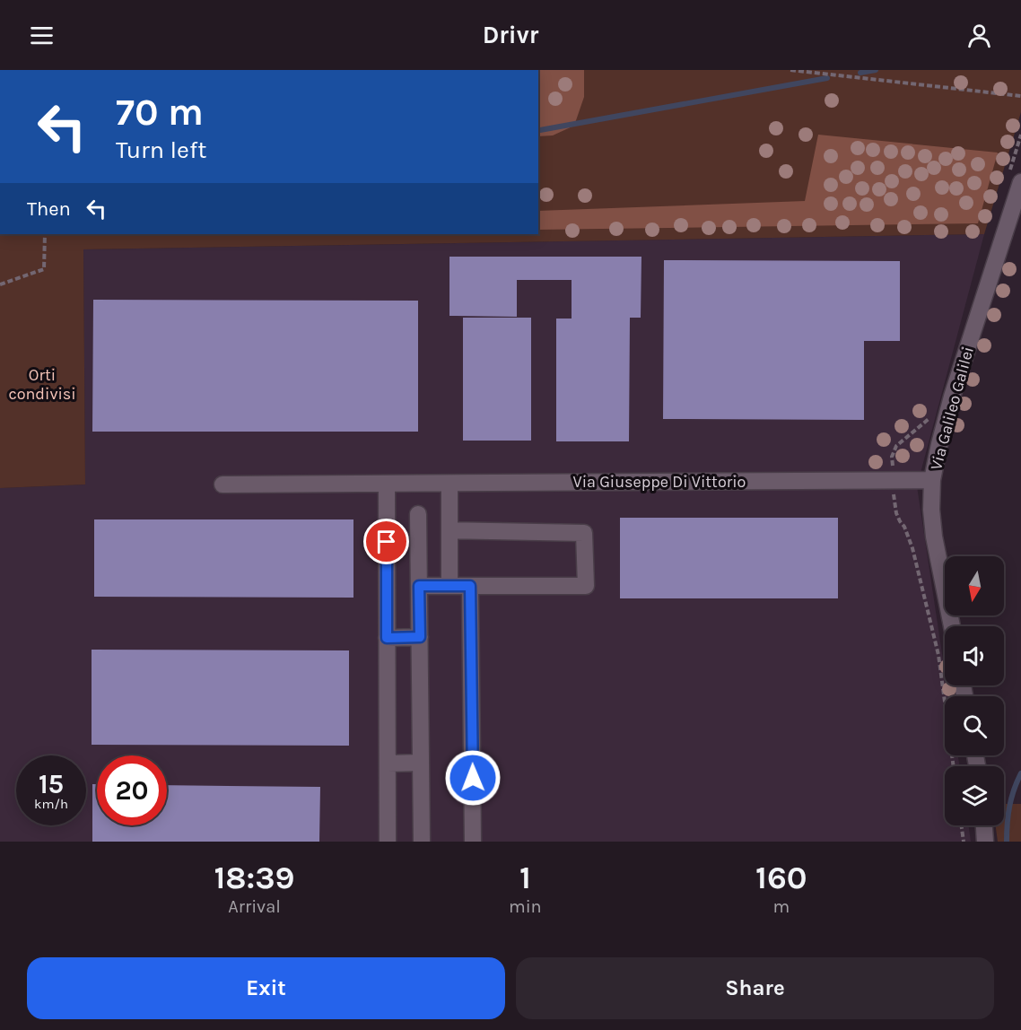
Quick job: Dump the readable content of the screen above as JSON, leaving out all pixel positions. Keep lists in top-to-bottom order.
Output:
{
  "streets": {
    "street": ["Via Galileo Galilei", "Via Giuseppe Di Vittorio"]
  },
  "crossings": [
    ["Via Galileo Galilei", "Via Giuseppe Di Vittorio"]
  ],
  "parks": ["Orti condivisi"],
  "north": "bottom",
  "page": {
    "header": "Drivr",
    "turn": ["70 m", "Turn left"],
    "then": "Then",
    "speed": "15 km/h",
    "limit": "20",
    "eta": [
      "18:39",
      "Arrival",
      "1",
      "min",
      "160",
      "m"
    ],
    "buttons": ["Exit", "Share"]
  }
}
